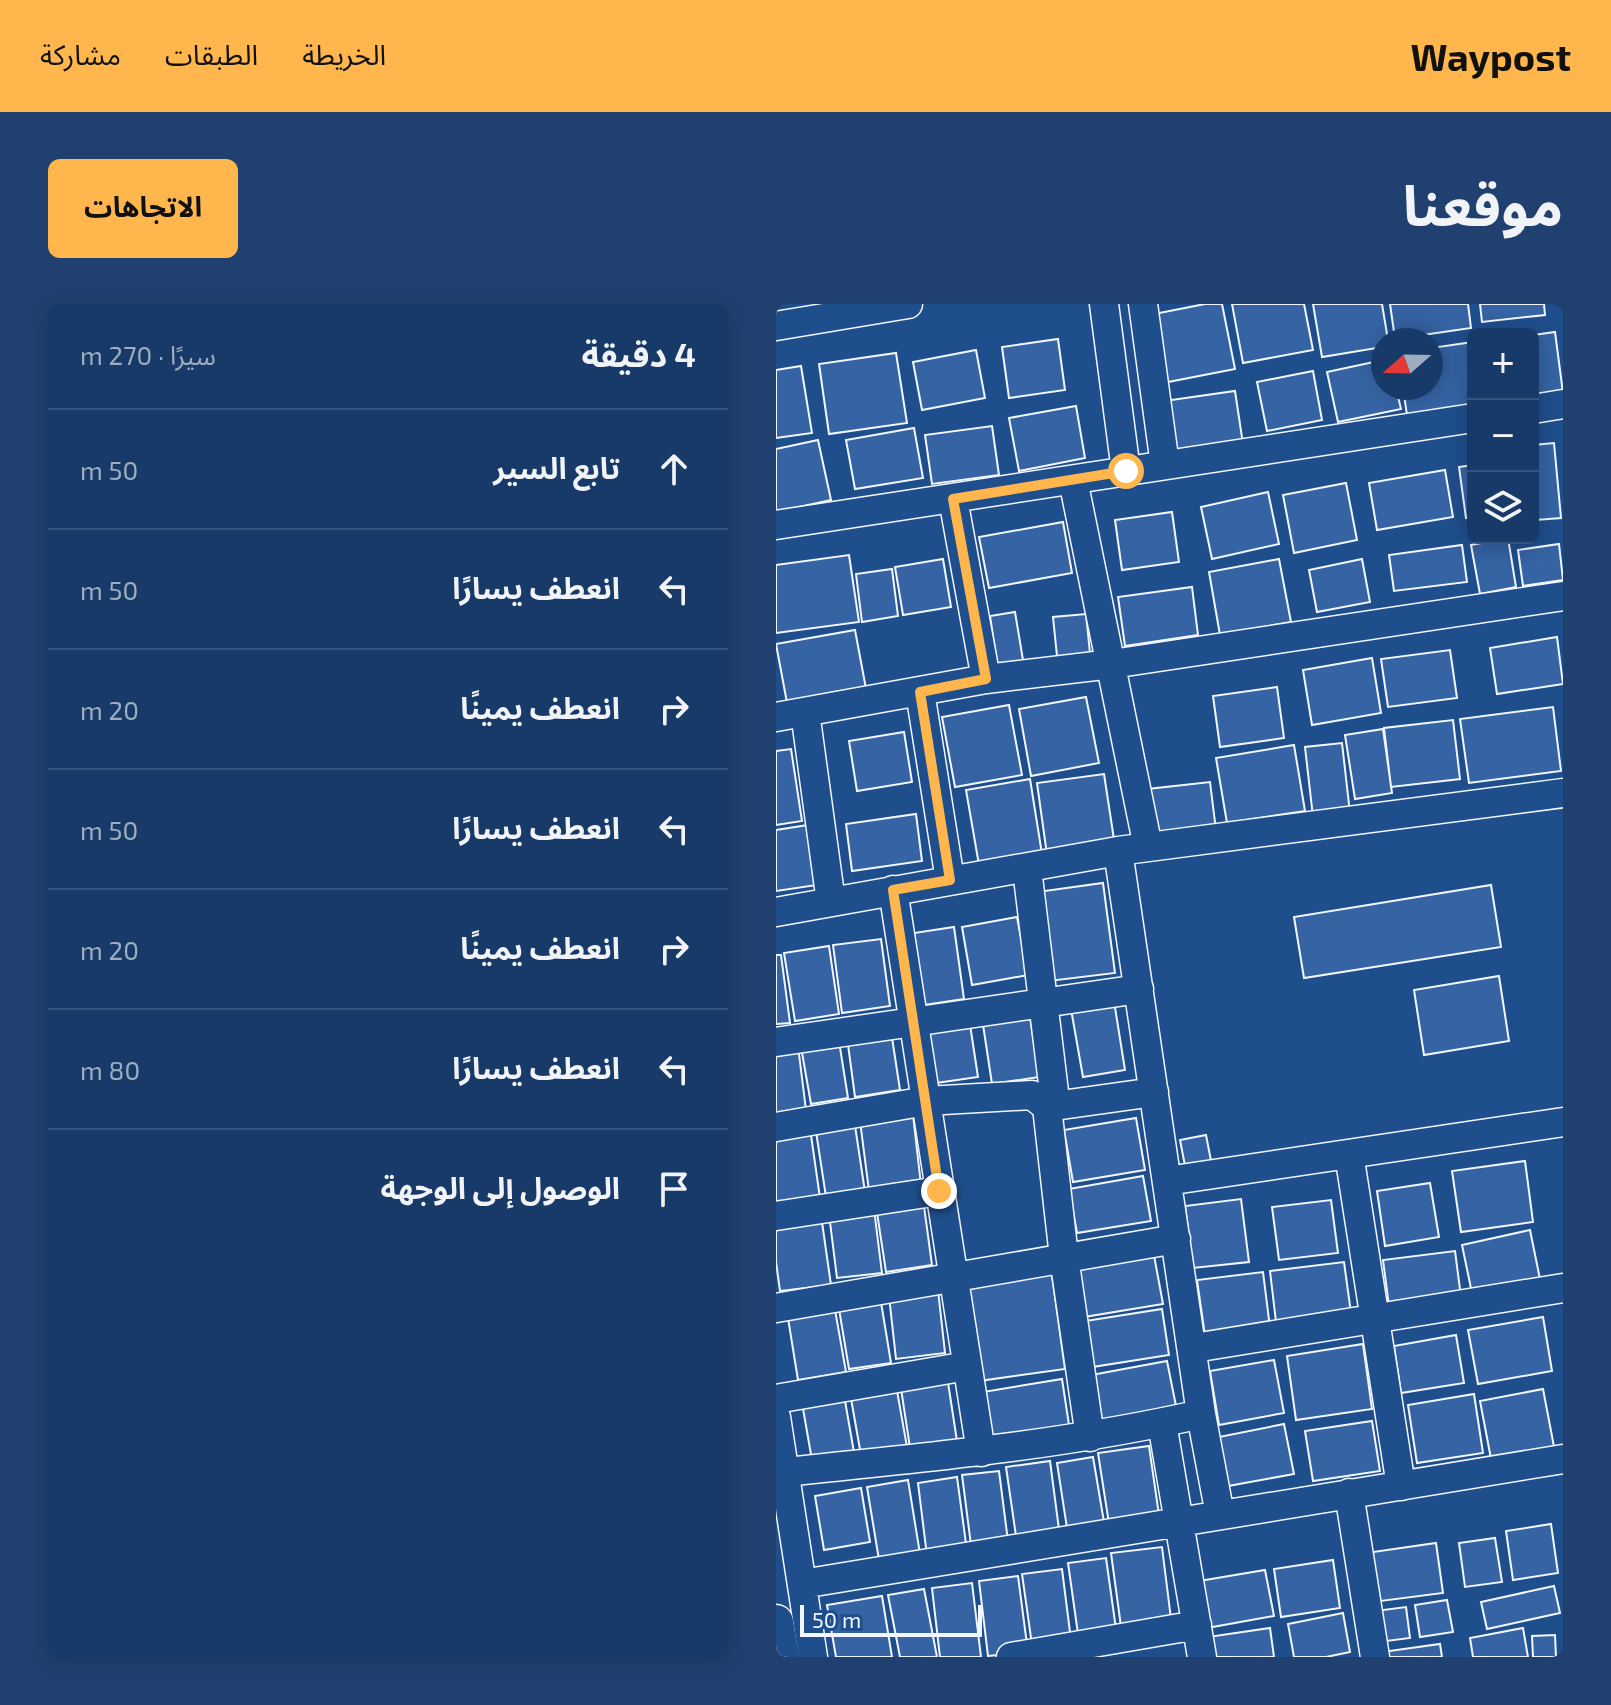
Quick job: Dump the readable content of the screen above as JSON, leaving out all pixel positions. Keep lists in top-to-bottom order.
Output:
{
  "scale_bar": "50 m",
  "north": "left",
  "page": {
    "header": "Waypost",
    "nav": ["الخريطة", "الطبقات", "مشاركة"],
    "title": "موقعنا",
    "buttons": "الاتجاهات",
    "heading": ["4 دقيقة", "سيرًا · 270 m"],
    "map_buttons": ["+", "−"],
    "list": [
      ["تابع السير", "50 m"],
      ["انعطف يسارًا", "50 m"],
      ["انعطف يمينًا", "20 m"],
      ["انعطف يسارًا", "50 m"],
      ["انعطف يمينًا", "20 m"],
      ["انعطف يسارًا", "80 m"],
      "الوصول إلى الوجهة"
    ],
    "scale": "50 m"
  }
}
